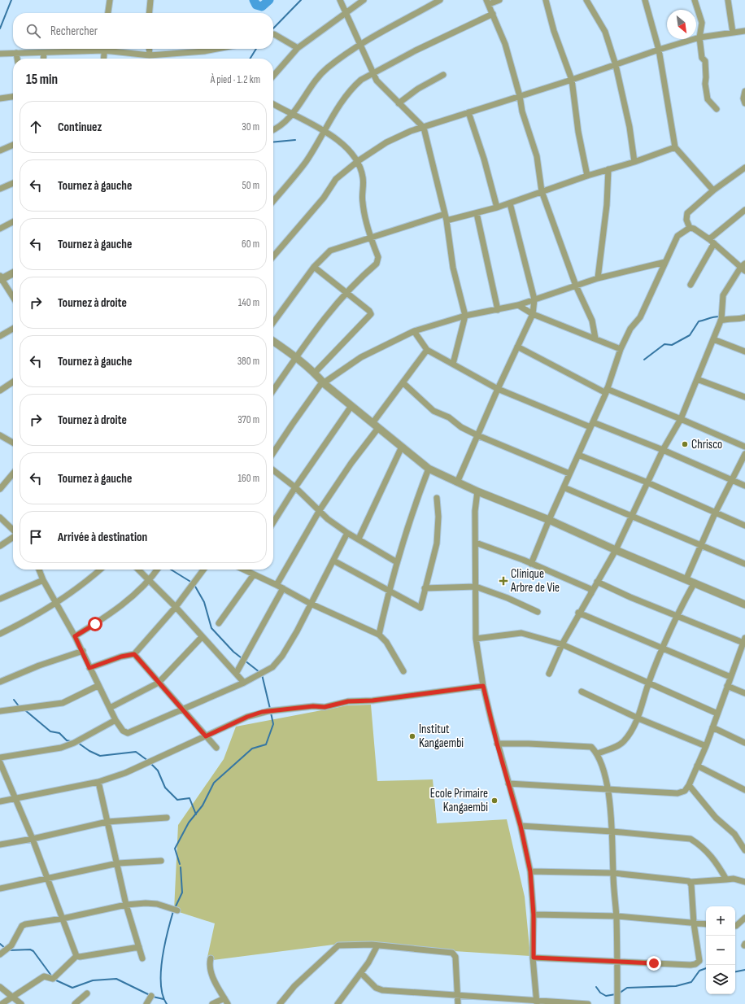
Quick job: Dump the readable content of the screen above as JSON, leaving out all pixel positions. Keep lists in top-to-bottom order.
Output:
{
  "places": {
    "other": ["Chrisco", "Institut Kangaembi", "Ecole Primaire Kangaembi"],
    "health": ["Clinique Arbre de Vie"]
  },
  "north": "bottom right",
  "page": {
    "search": "Rechercher",
    "heading": ["15 min", "À pied · 1.2 km"],
    "list": [
      ["Continuez", "30 m"],
      ["Tournez à gauche", "50 m"],
      ["Tournez à gauche", "60 m"],
      ["Tournez à droite", "140 m"],
      ["Tournez à gauche", "380 m"],
      ["Tournez à droite", "370 m"],
      ["Tournez à gauche", "160 m"],
      "Arrivée à destination"
    ],
    "map_buttons": ["+", "−"]
  }
}
